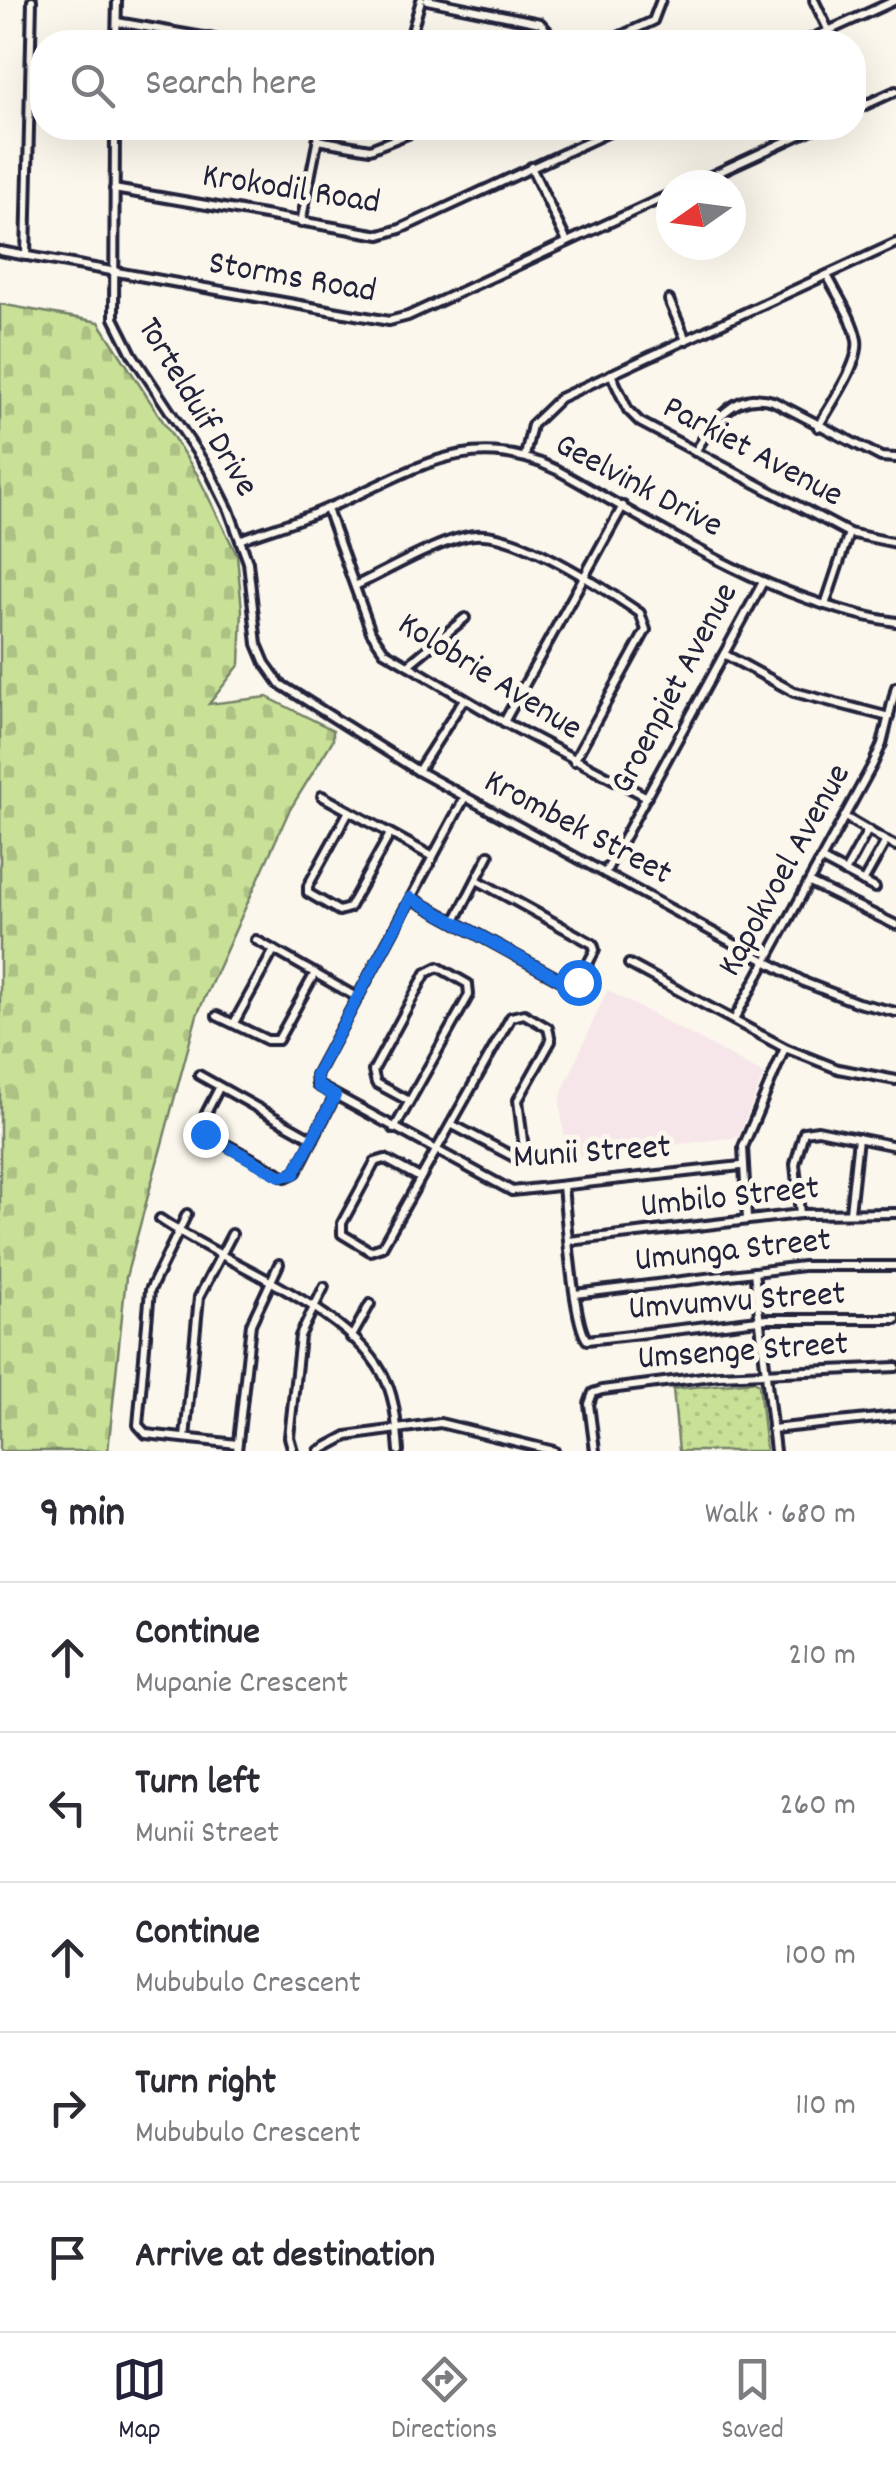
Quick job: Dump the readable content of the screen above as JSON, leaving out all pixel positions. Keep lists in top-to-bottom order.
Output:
{
  "streets": {
    "street": [
      "Krokodil Road",
      "Storms Road",
      "Tortelduif Drive",
      "Parkiet Avenue",
      "Geelvink Drive",
      "Kolobrie Avenue",
      "Groenpiet Avenue",
      "Krombek Street",
      "Kapokvoel Avenue",
      "Munii Street",
      "Umbilo Street",
      "Umunga Street",
      "Umvumvu Street",
      "Umsenge Street"
    ]
  },
  "crossings": [
    ["Krokodil Road", "Tortelduif Drive"],
    ["Storms Road", "Tortelduif Drive"],
    ["Tortelduif Drive", "Geelvink Drive"],
    ["Tortelduif Drive", "Krombek Street"],
    ["Geelvink Drive", "Kolobrie Avenue"],
    ["Geelvink Drive", "Groenpiet Avenue"],
    ["Kolobrie Avenue", "Groenpiet Avenue"],
    ["Groenpiet Avenue", "Krombek Street"],
    ["Krombek Street", "Kapokvoel Avenue"],
    ["Umunga Street", "Umvumvu Street"]
  ],
  "north": "left",
  "page": {
    "search": "Search here",
    "heading": ["9 min", "Walk · 680 m"],
    "list": [
      ["Continue", "Mupanie Crescent", "210 m"],
      ["Turn left", "Munii Street", "260 m"],
      ["Continue", "Mububulo Crescent", "100 m"],
      ["Turn right", "Mububulo Crescent", "110 m"],
      "Arrive at destination"
    ],
    "nav": ["Map", "Directions", "Saved"]
  }
}
